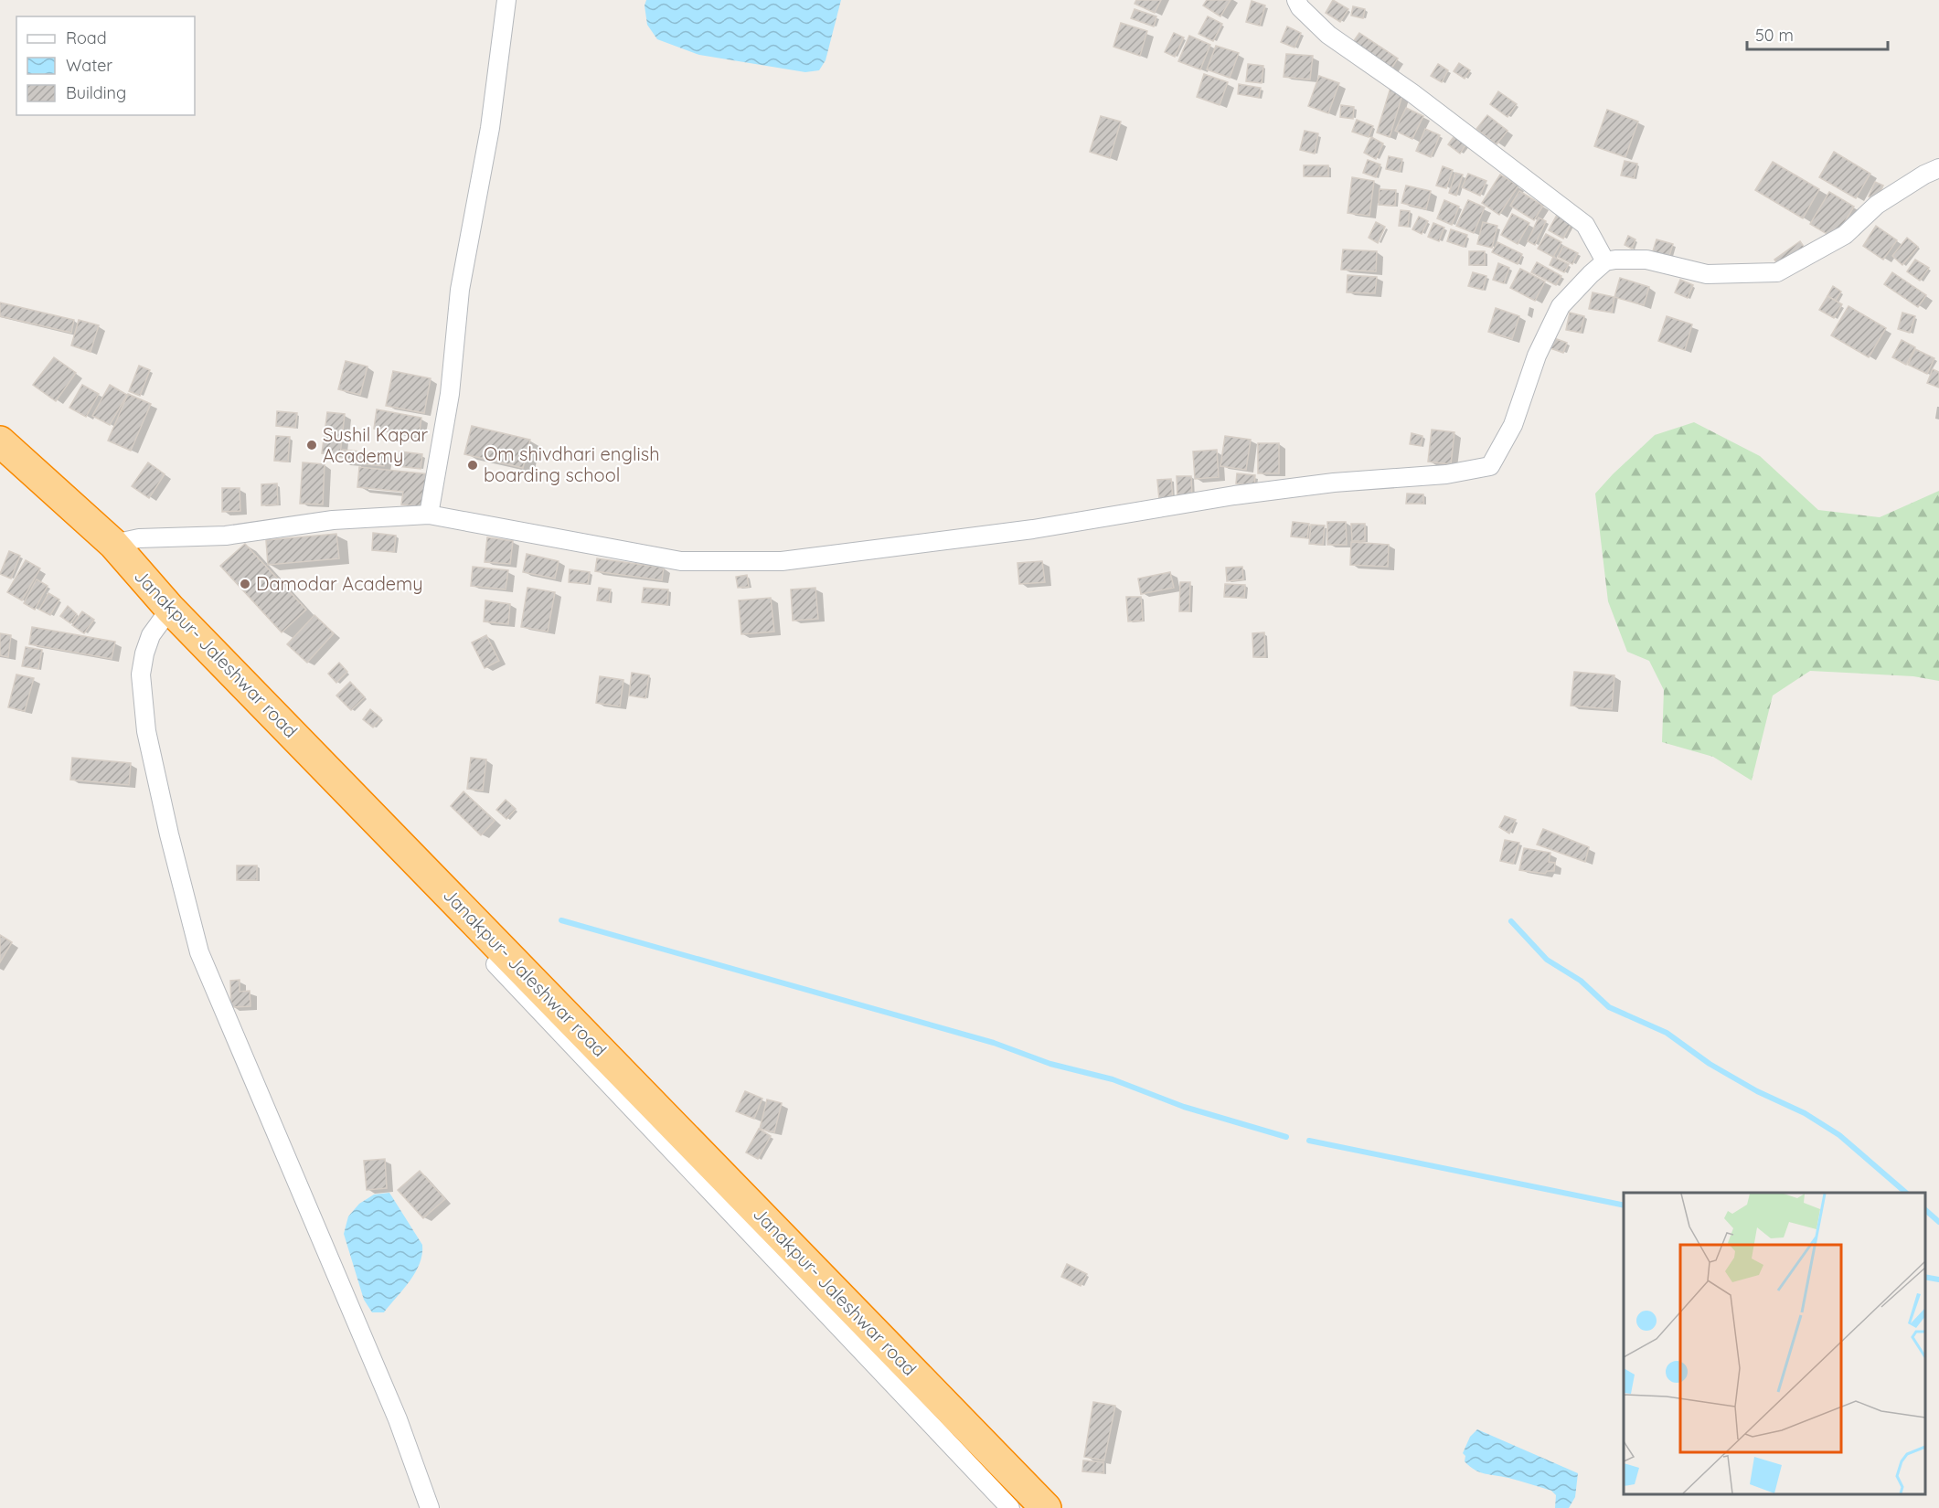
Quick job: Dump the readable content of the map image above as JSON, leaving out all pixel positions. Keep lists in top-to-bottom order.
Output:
{
  "streets": {
    "highway": ["Janakpur- Jaleshwar road"]
  },
  "places": ["Sushil Kapar Academy", "Om shivdhari english boarding school", "Damodar Academy"],
  "legend": ["Road", "Water", "Building"],
  "scale_bar": "50 m"
}
